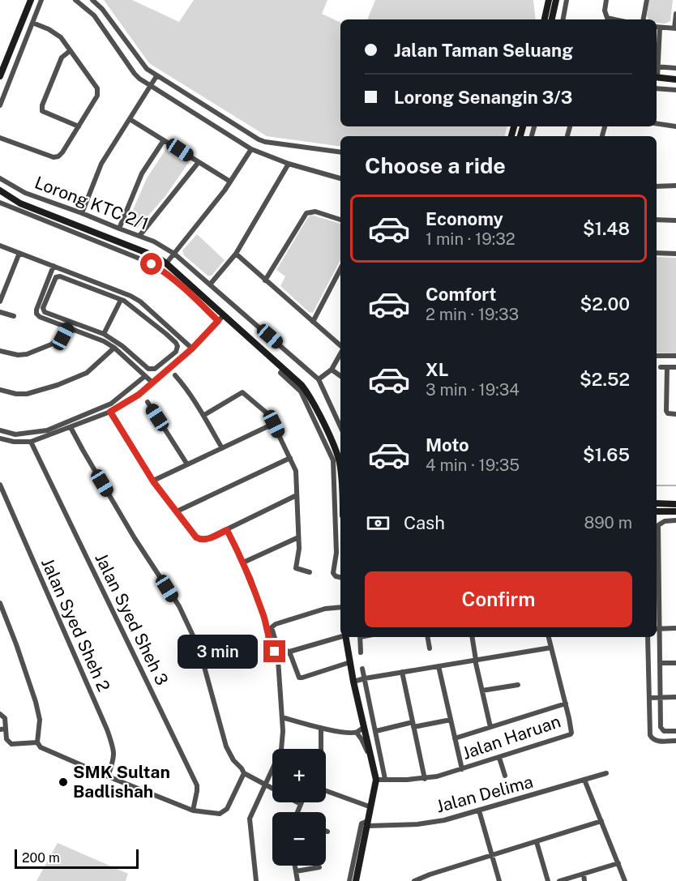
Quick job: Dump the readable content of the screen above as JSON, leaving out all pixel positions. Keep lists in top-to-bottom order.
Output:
{
  "streets": {
    "street": [
      "Lorong KTC 2/1",
      "Jalan Syed Sheh 3",
      "Jalan Syed Sheh 2",
      "Jalan Haruan",
      "Jalan Delima"
    ]
  },
  "places": ["SMK Sultan Badlishah"],
  "scale_bar": "200 m",
  "page": {
    "banner": ["Jalan Taman Seluang", "Lorong Senangin 3/3"],
    "heading": "Choose a ride",
    "list": [
      {
        "name": "Economy",
        "note": "1 min · 19:32",
        "value": "$1.48"
      },
      {
        "name": "Comfort",
        "note": "2 min · 19:33",
        "value": "$2.00"
      },
      {
        "name": "XL",
        "note": "3 min · 19:34",
        "value": "$2.52"
      },
      {
        "name": "Moto",
        "note": "4 min · 19:35",
        "value": "$1.65"
      }
    ],
    "pay": ["Cash", "890 m"],
    "buttons": "Confirm",
    "bubble": "3 min",
    "map_buttons": ["+", "−"],
    "scale": "200 m"
  }
}
